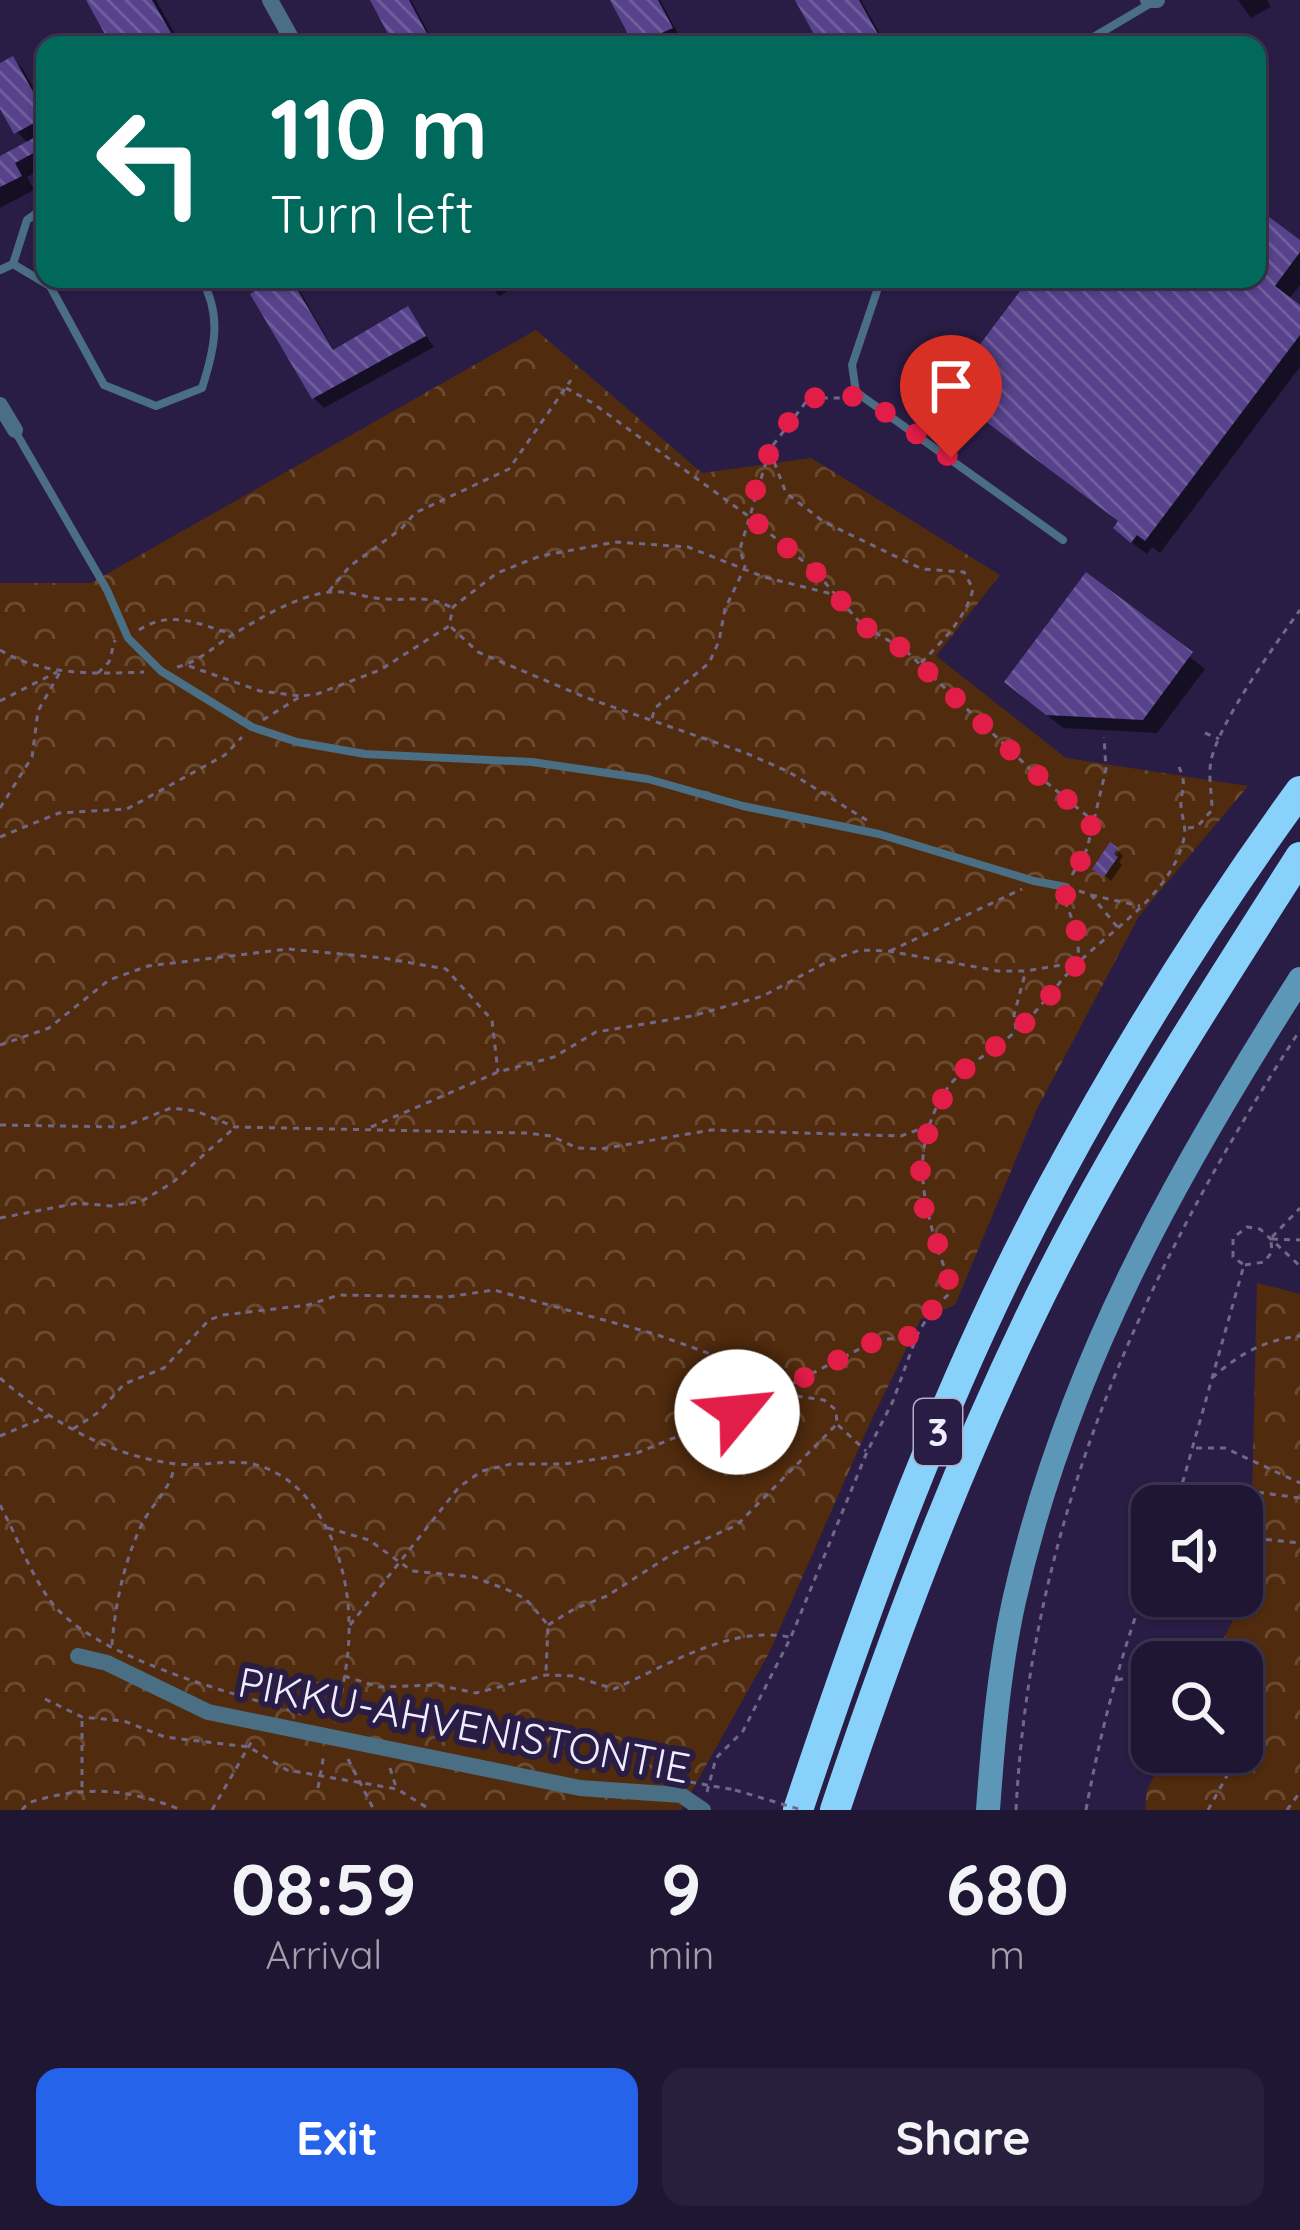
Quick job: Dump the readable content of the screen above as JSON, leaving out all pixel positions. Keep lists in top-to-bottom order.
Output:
{
  "streets": {
    "highway": ["3"],
    "street": ["PIKKU-AHVENISTONTIE"]
  },
  "page": {
    "turn": ["110 m", "Turn left"],
    "eta": [
      "08:59",
      "Arrival",
      "9",
      "min",
      "680",
      "m"
    ],
    "buttons": ["Exit", "Share"]
  }
}
